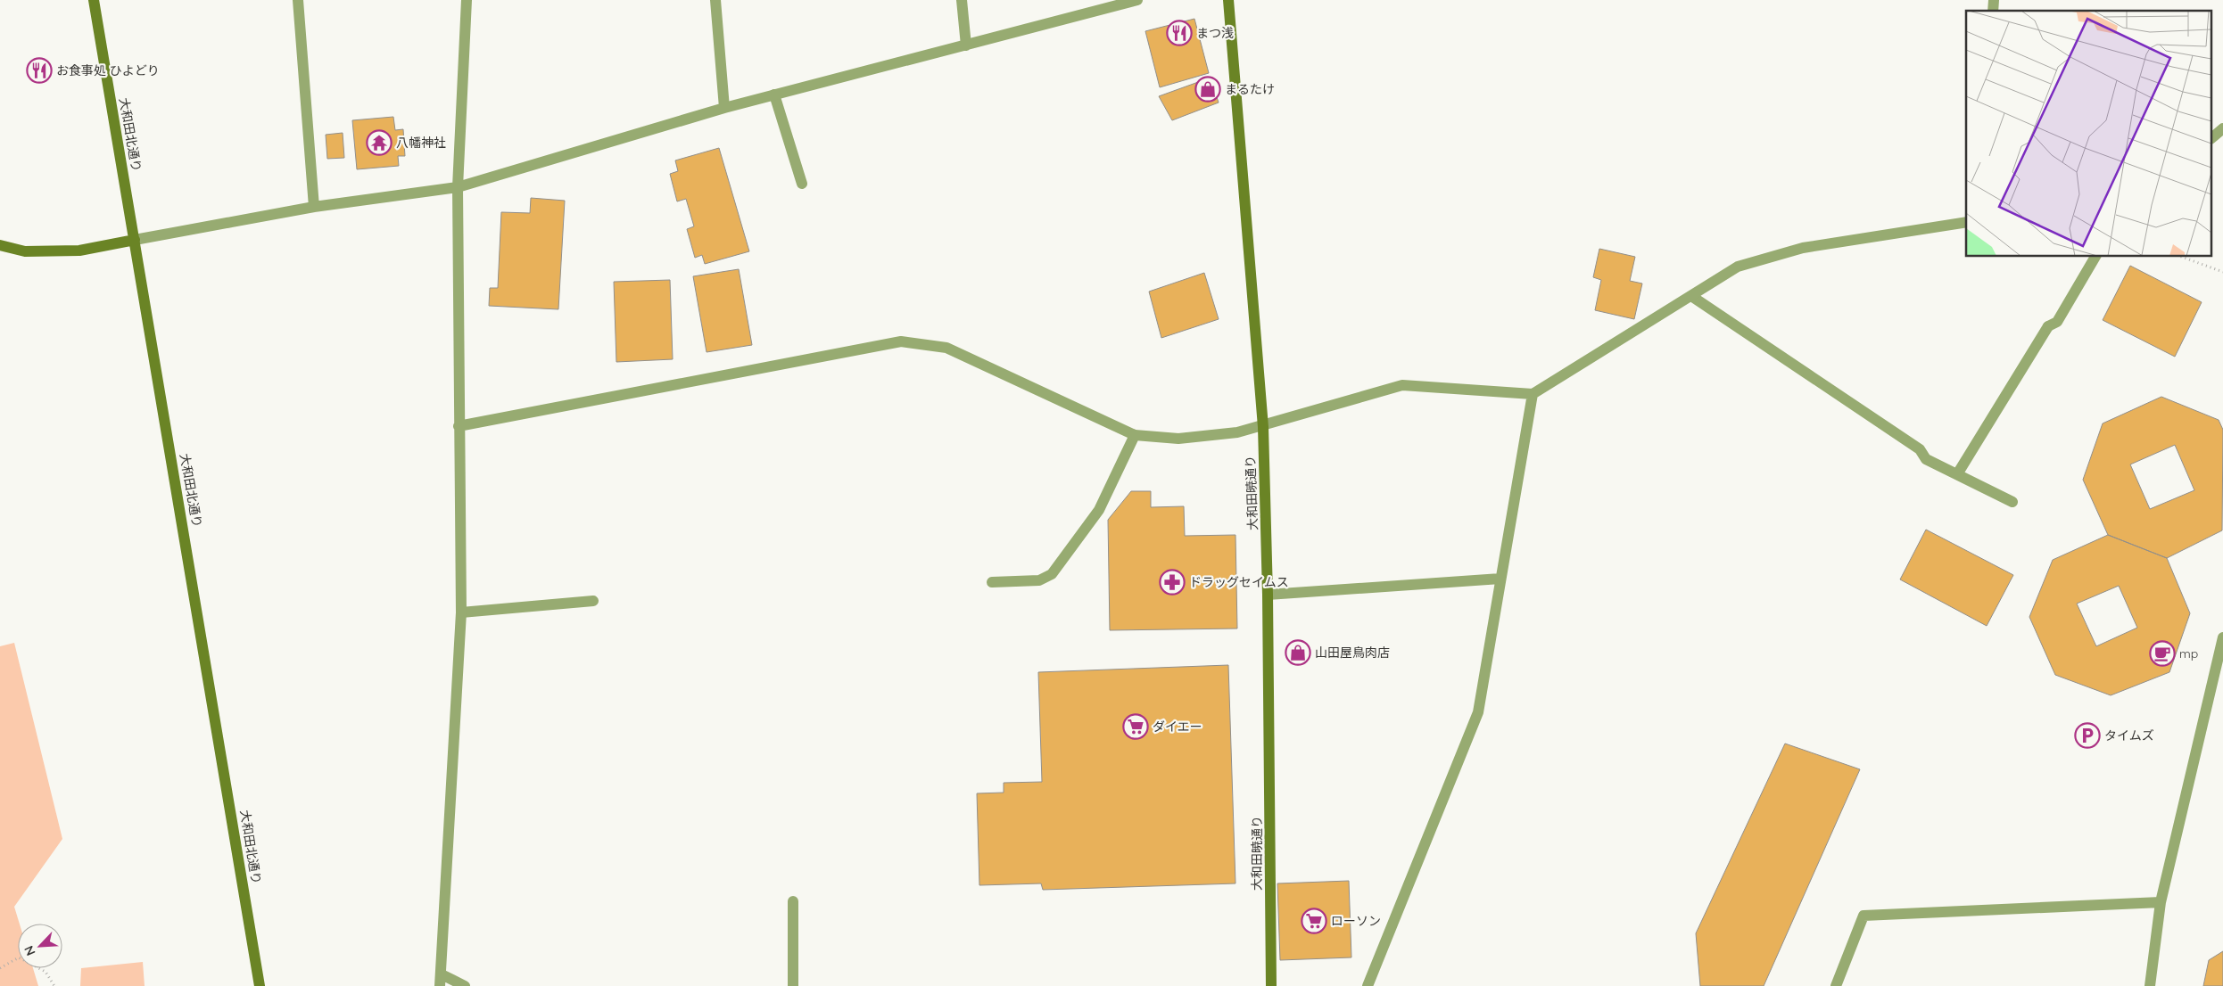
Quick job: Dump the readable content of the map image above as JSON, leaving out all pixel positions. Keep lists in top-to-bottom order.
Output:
{
  "streets": {
    "street": ["大和田北通り", "大和田暁通り"]
  },
  "places": {
    "restaurant": ["まつ浅", "お食事処 ひよどり"],
    "shop": ["まるたけ", "山田屋鳥肉店"],
    "temple": ["八幡神社"],
    "pharmacy": ["ドラッグセイムス"],
    "cafe": ["mp"],
    "supermarket": ["ダイエー", "ローソン"],
    "parking": ["タイムズ"]
  },
  "north": "bottom left"
}
